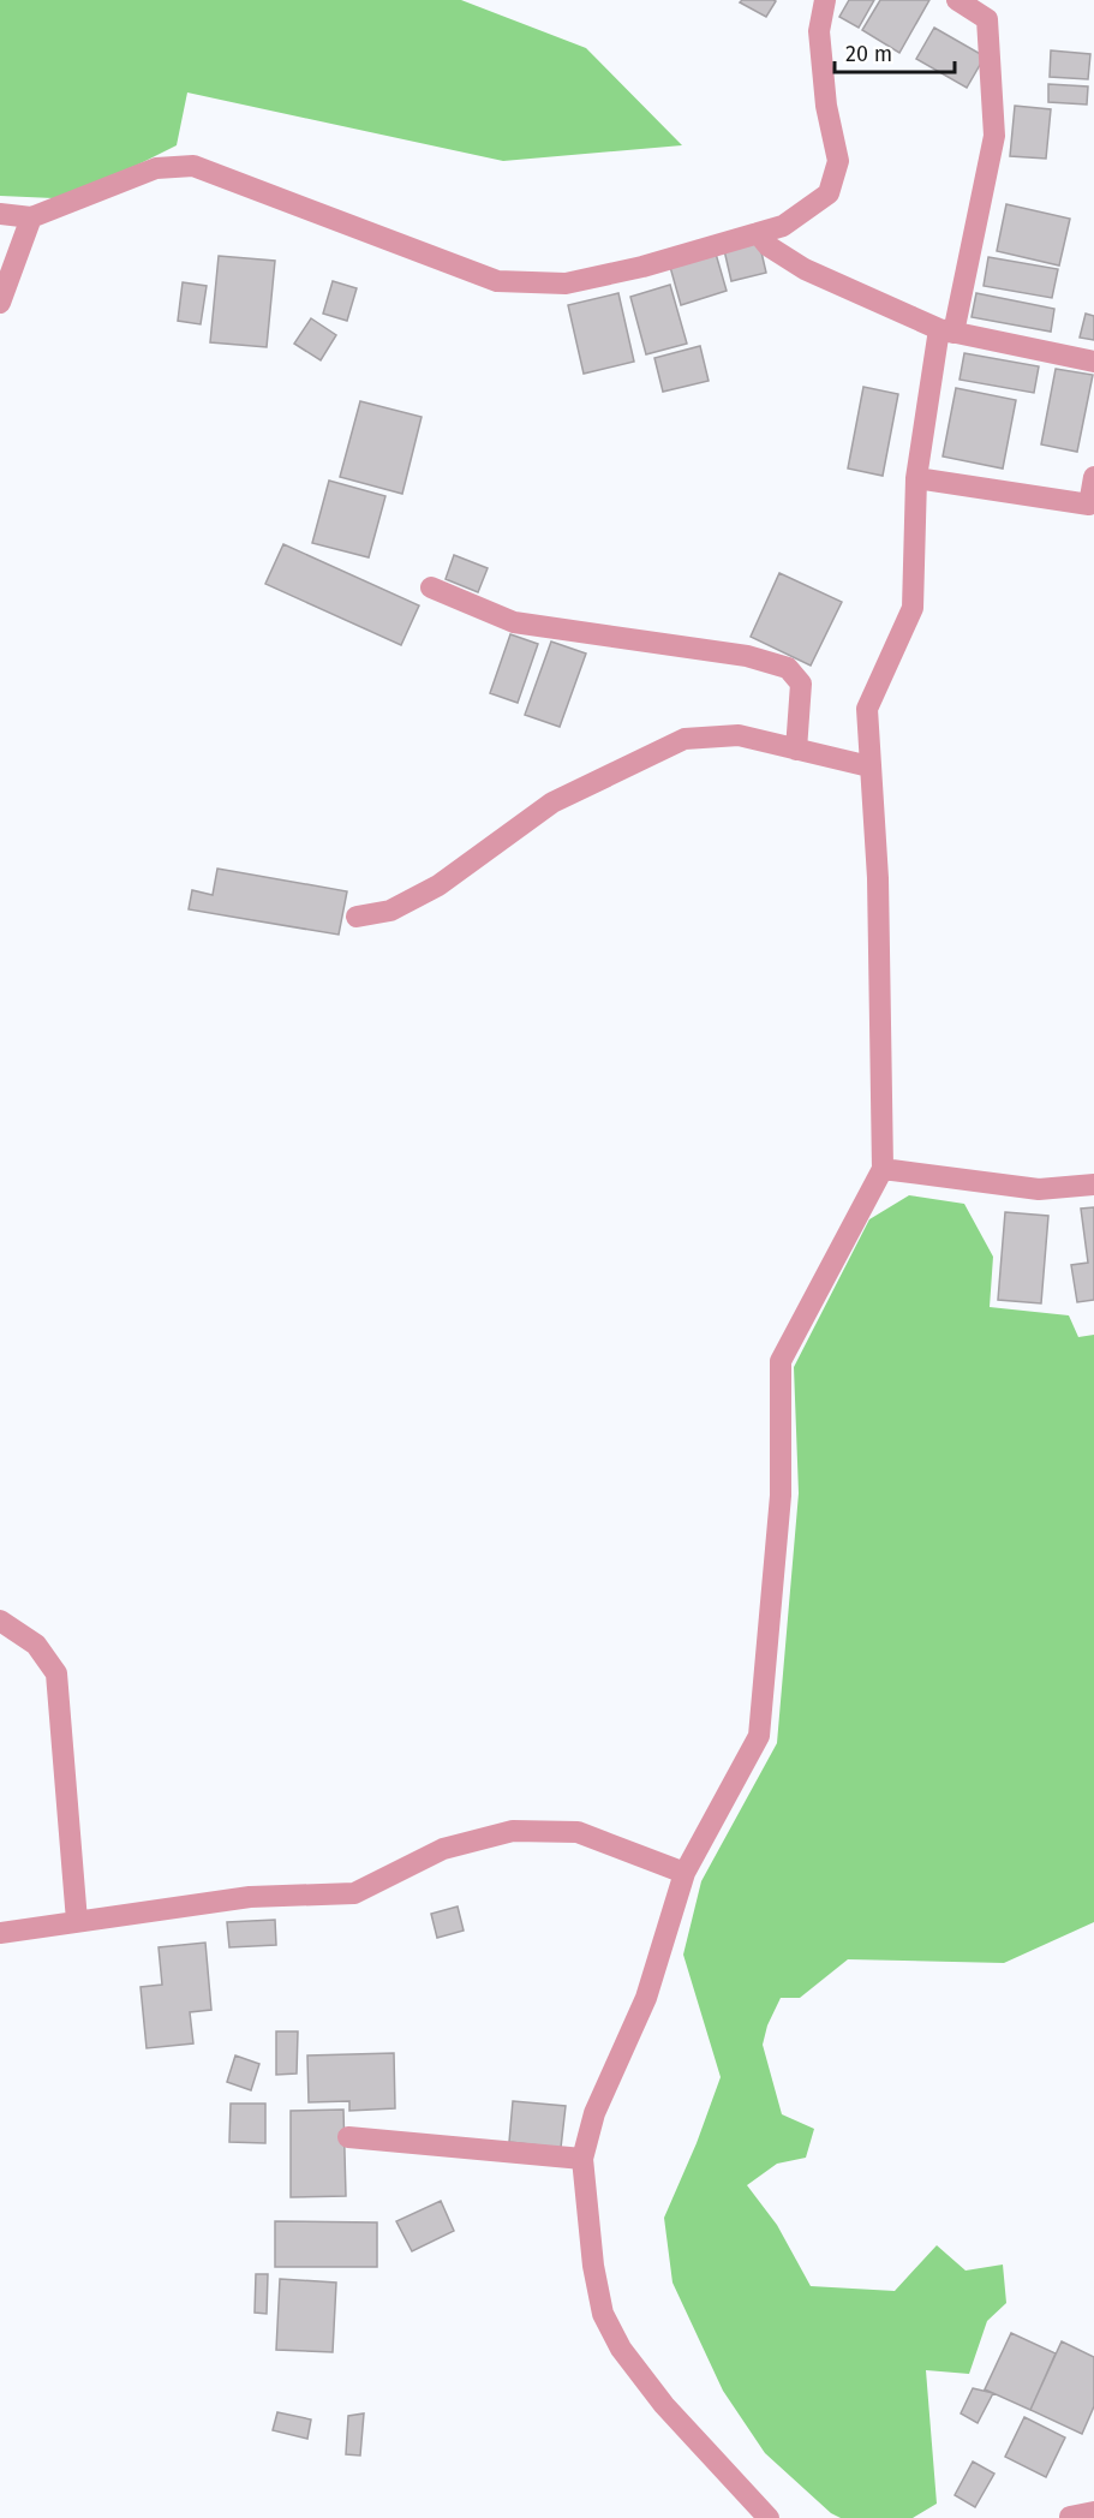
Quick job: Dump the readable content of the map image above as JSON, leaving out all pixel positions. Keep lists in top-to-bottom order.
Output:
{
  "scale_bar": "20 m"
}
